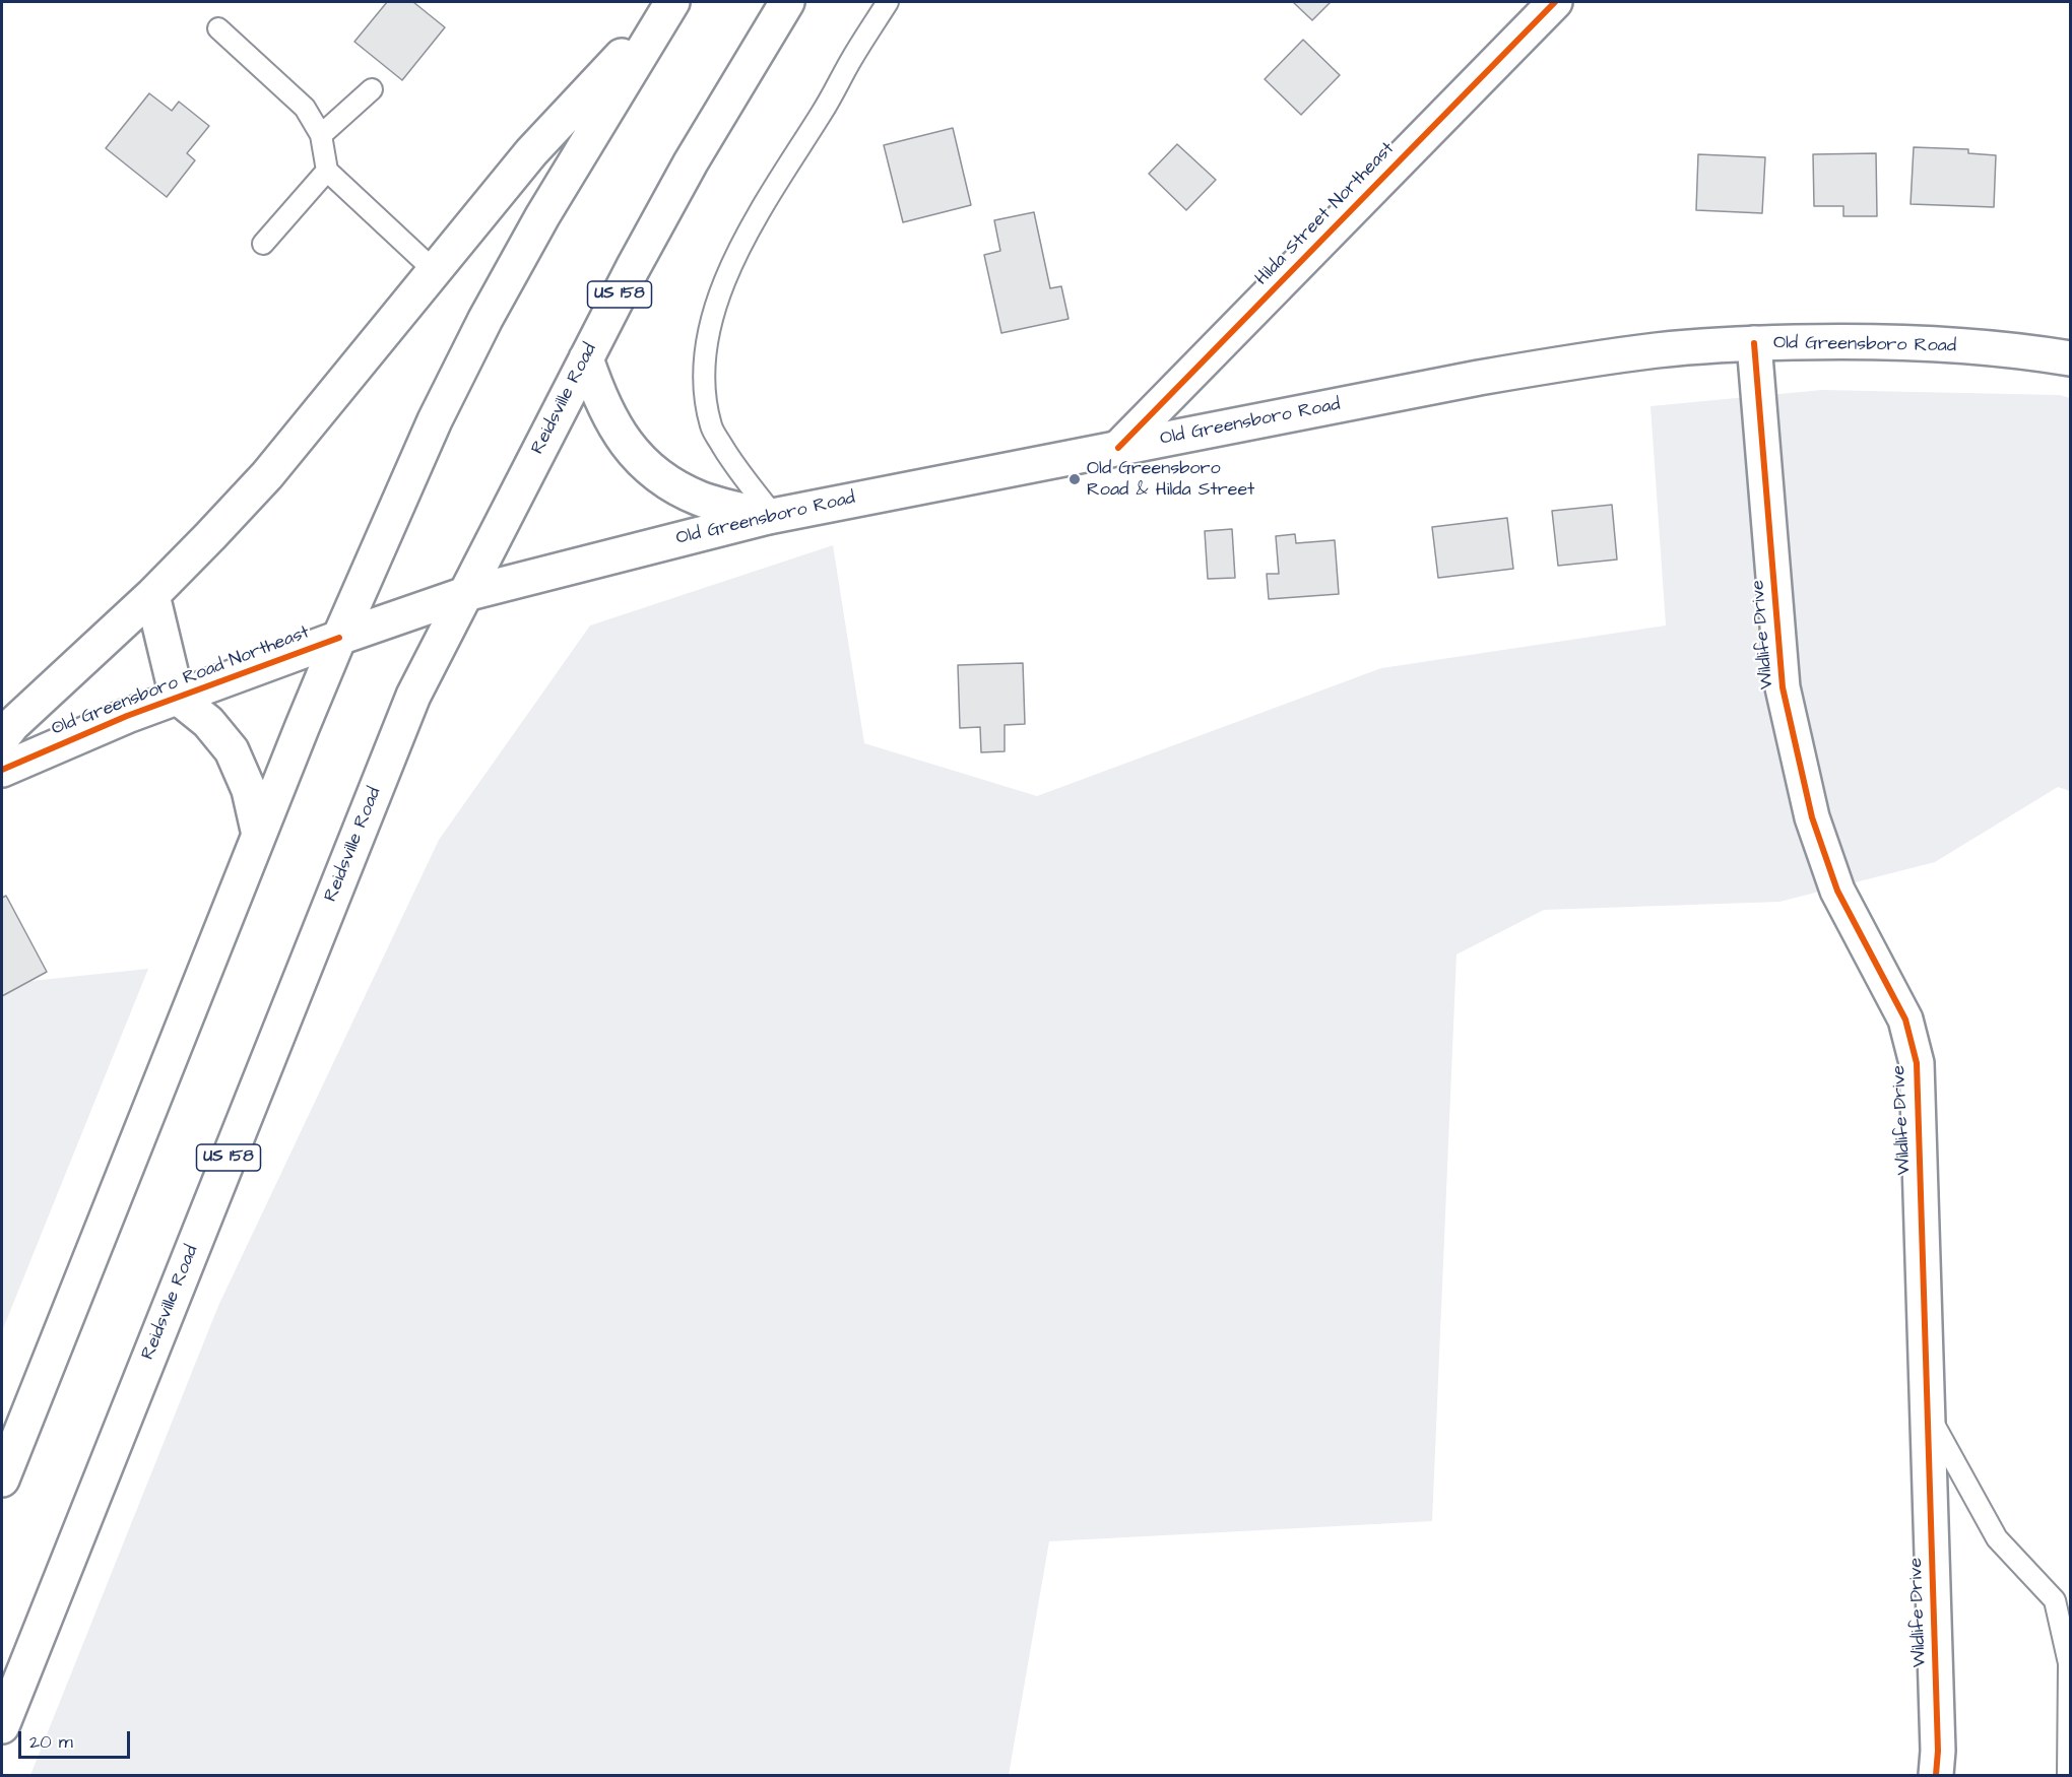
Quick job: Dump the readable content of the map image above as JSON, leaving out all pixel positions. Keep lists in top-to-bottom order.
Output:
{
  "streets": {
    "main road": [
      "Hilda Street Northeast",
      "US 158",
      "Old Greensboro Road",
      "Reidsville Road",
      "Wildlife Drive",
      "Old Greensboro Road Northeast"
    ]
  },
  "crossings": [
    ["Hilda Street Northeast", "Old Greensboro Road"],
    ["Old Greensboro Road", "Reidsville Road"],
    ["Old Greensboro Road", "Wildlife Drive"],
    ["Old Greensboro Road", "Old Greensboro Road Northeast"]
  ],
  "places": ["Old Greensboro Road & Hilda Street"],
  "scale_bar": "20 m"
}
